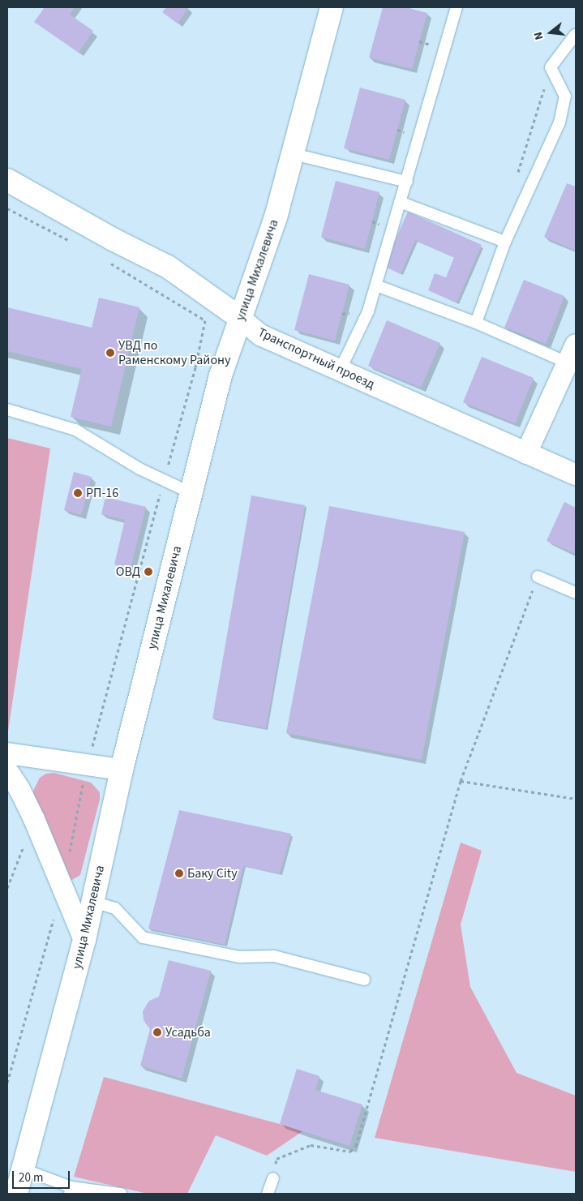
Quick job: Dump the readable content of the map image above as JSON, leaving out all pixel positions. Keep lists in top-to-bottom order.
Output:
{
  "streets": {
    "main road": ["улица Михалевича", "Транспортный проезд"]
  },
  "crossings": [
    ["улица Михалевича", "Транспортный проезд"]
  ],
  "places": [
    "УВД по Раменскому Району",
    "РП-16",
    "ОВД",
    "Баку City",
    "Усадьба"
  ],
  "scale_bar": "20 m",
  "north": "left"
}
